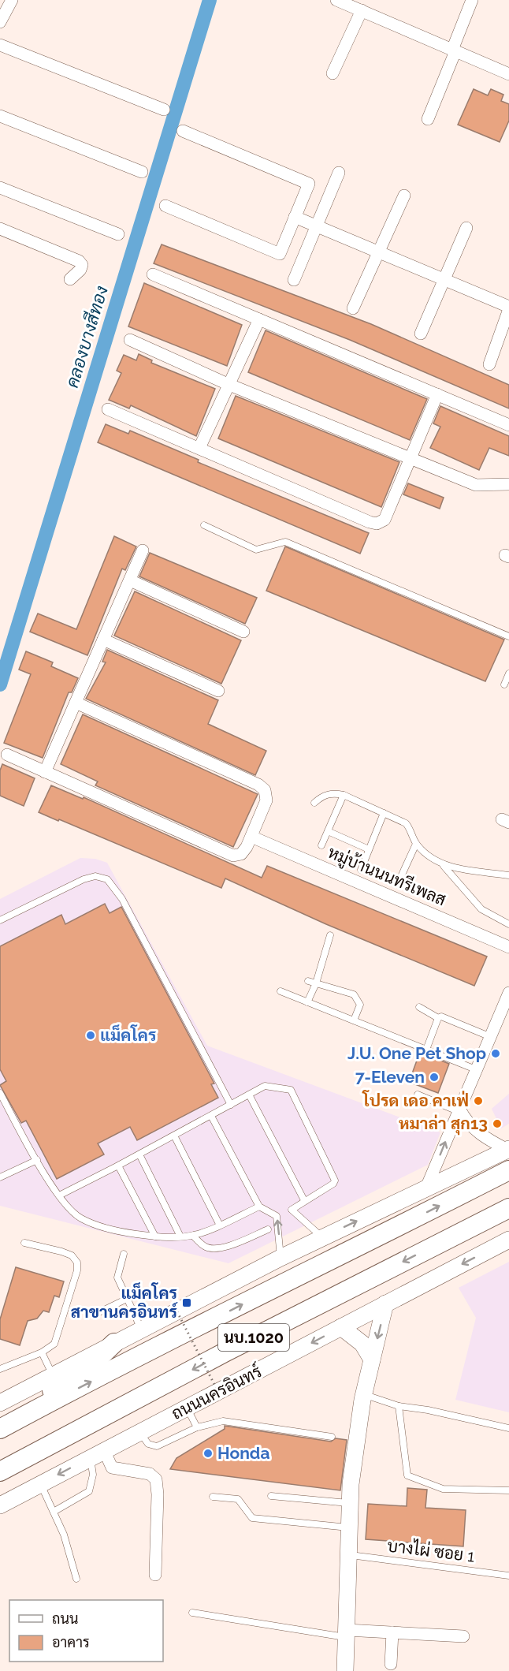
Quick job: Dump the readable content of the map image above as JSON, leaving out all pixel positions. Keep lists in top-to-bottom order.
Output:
{
  "streets": {
    "main road": ["นบ.1020", "ถนนนครอินทร์"],
    "street": ["หมู่บ้านนนทรีเพลส"],
    "lane": ["บางไผ่ ซอย 1"]
  },
  "water": ["คลองบางสีทอง"],
  "places": {
    "other": [
      "แม็คโคร",
      "J.U. One Pet Shop",
      "7-Eleven",
      "โปรด เดอ คาเฟ่",
      "หมาล่า สุก13",
      "Honda"
    ],
    "transit": ["แม็คโคร สาขานครอินทร์"]
  },
  "legend": ["ถนน", "อาคาร"]
}
